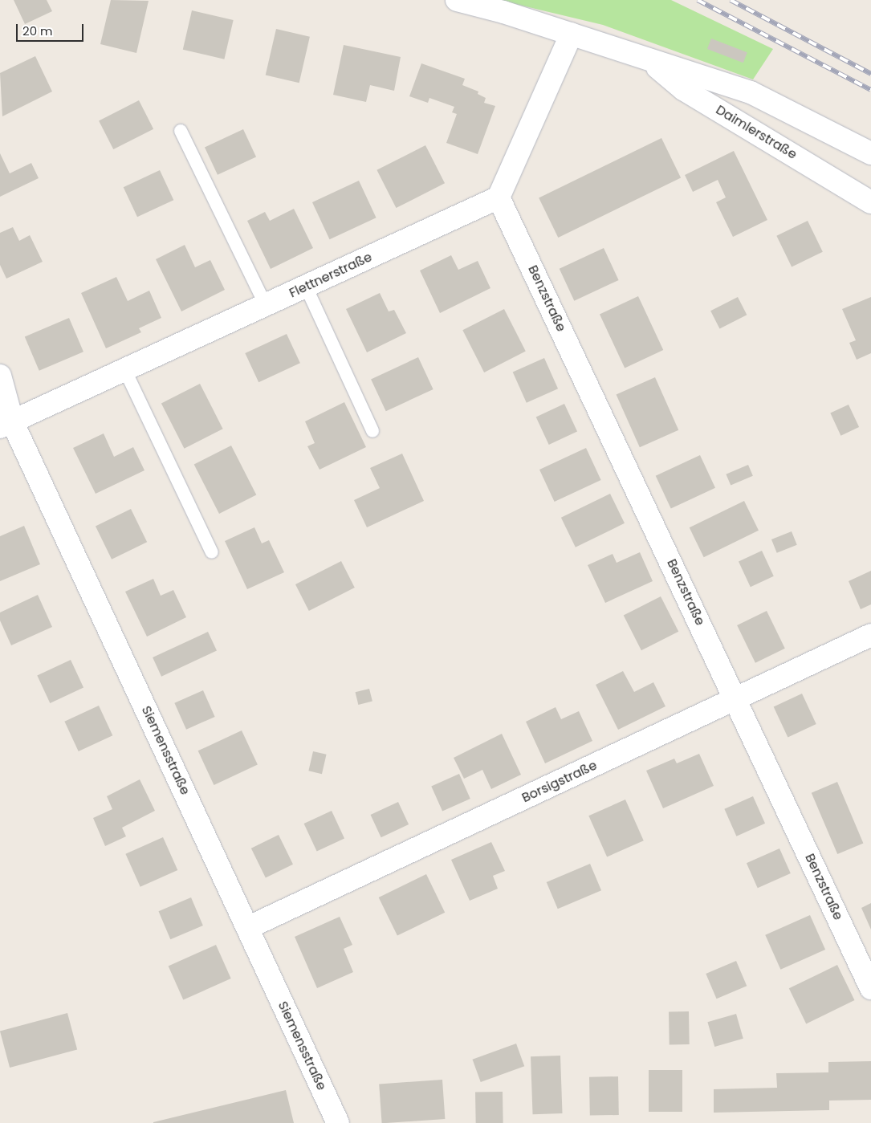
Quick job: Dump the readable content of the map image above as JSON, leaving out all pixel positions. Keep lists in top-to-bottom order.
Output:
{
  "streets": {
    "street": [
      "Daimlerstraße",
      "Flettnerstraße",
      "Benzstraße",
      "Siemensstraße",
      "Borsigstraße"
    ]
  },
  "crossings": [
    ["Flettnerstraße", "Benzstraße"],
    ["Flettnerstraße", "Siemensstraße"],
    ["Benzstraße", "Borsigstraße"],
    ["Siemensstraße", "Borsigstraße"]
  ],
  "scale_bar": "20 m"
}
